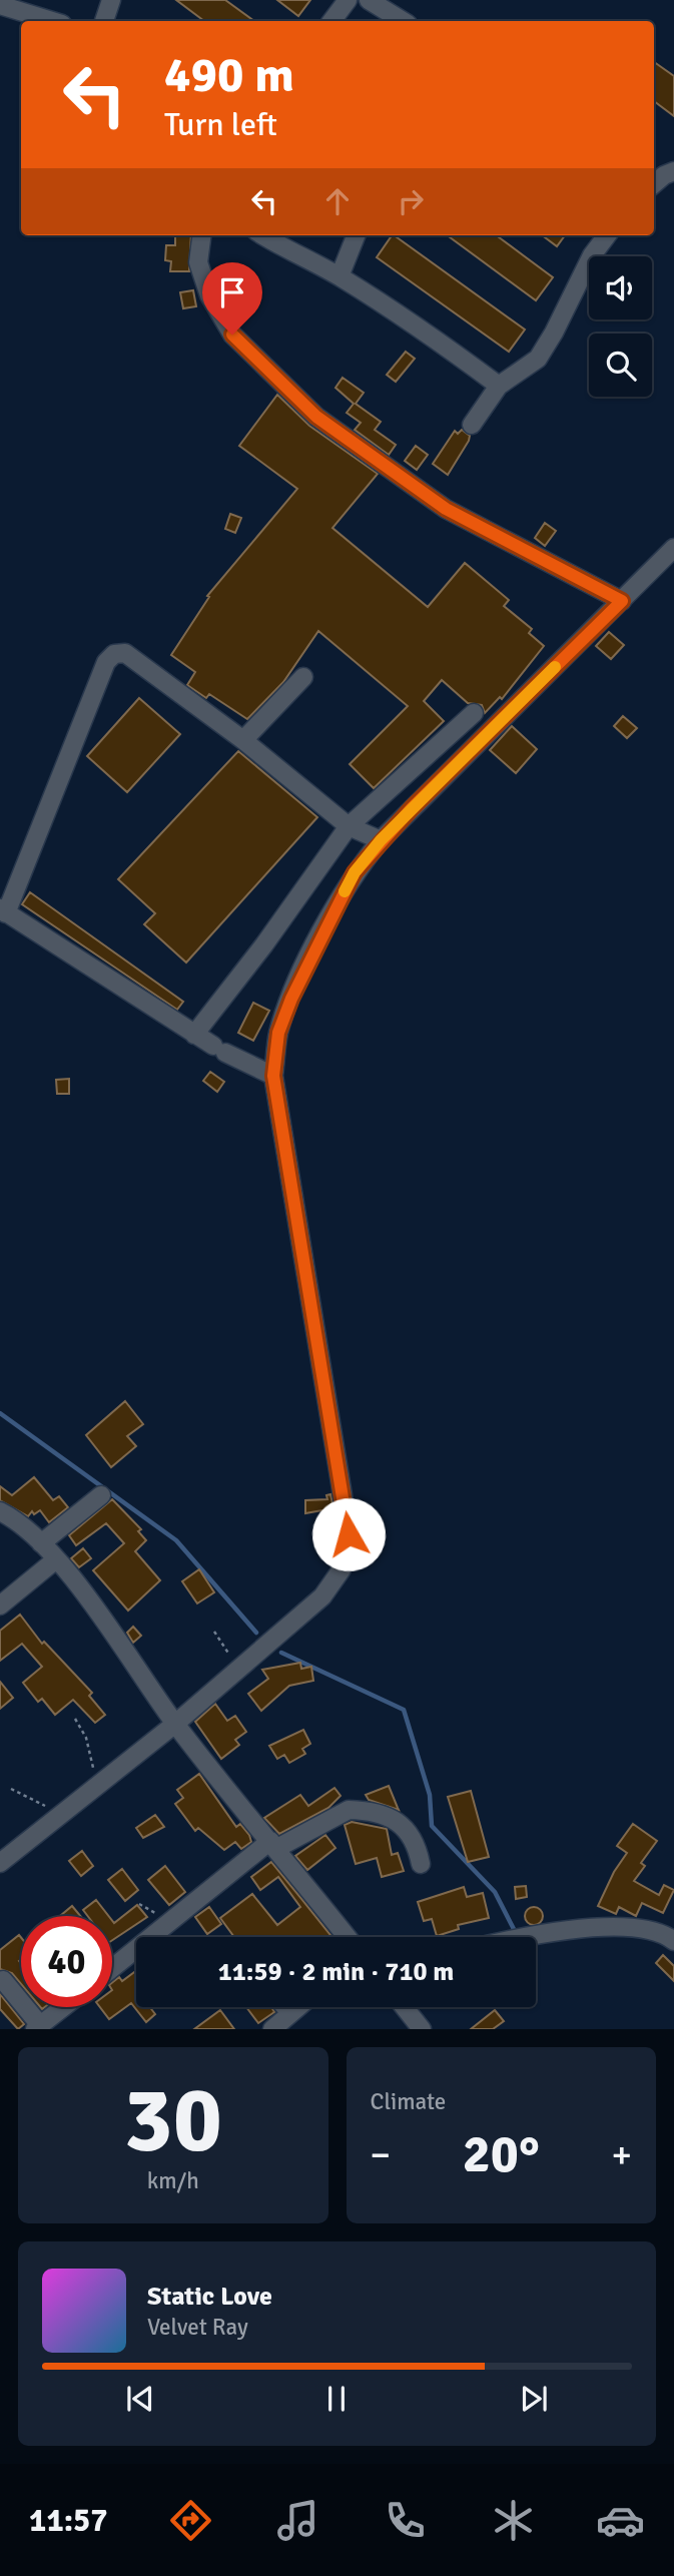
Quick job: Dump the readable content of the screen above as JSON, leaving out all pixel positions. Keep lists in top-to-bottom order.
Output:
{
  "page": {
    "turn": ["490 m", "Turn left"],
    "limit": "40",
    "trip": "11:59 · 2 min · 710 m",
    "tile": [
      ["30", "km/h"],
      "Climate"
    ],
    "heat": ["−", "20°", "+"],
    "song": ["Static Love", "Velvet Ray"],
    "tabs": "11:57"
  }
}
